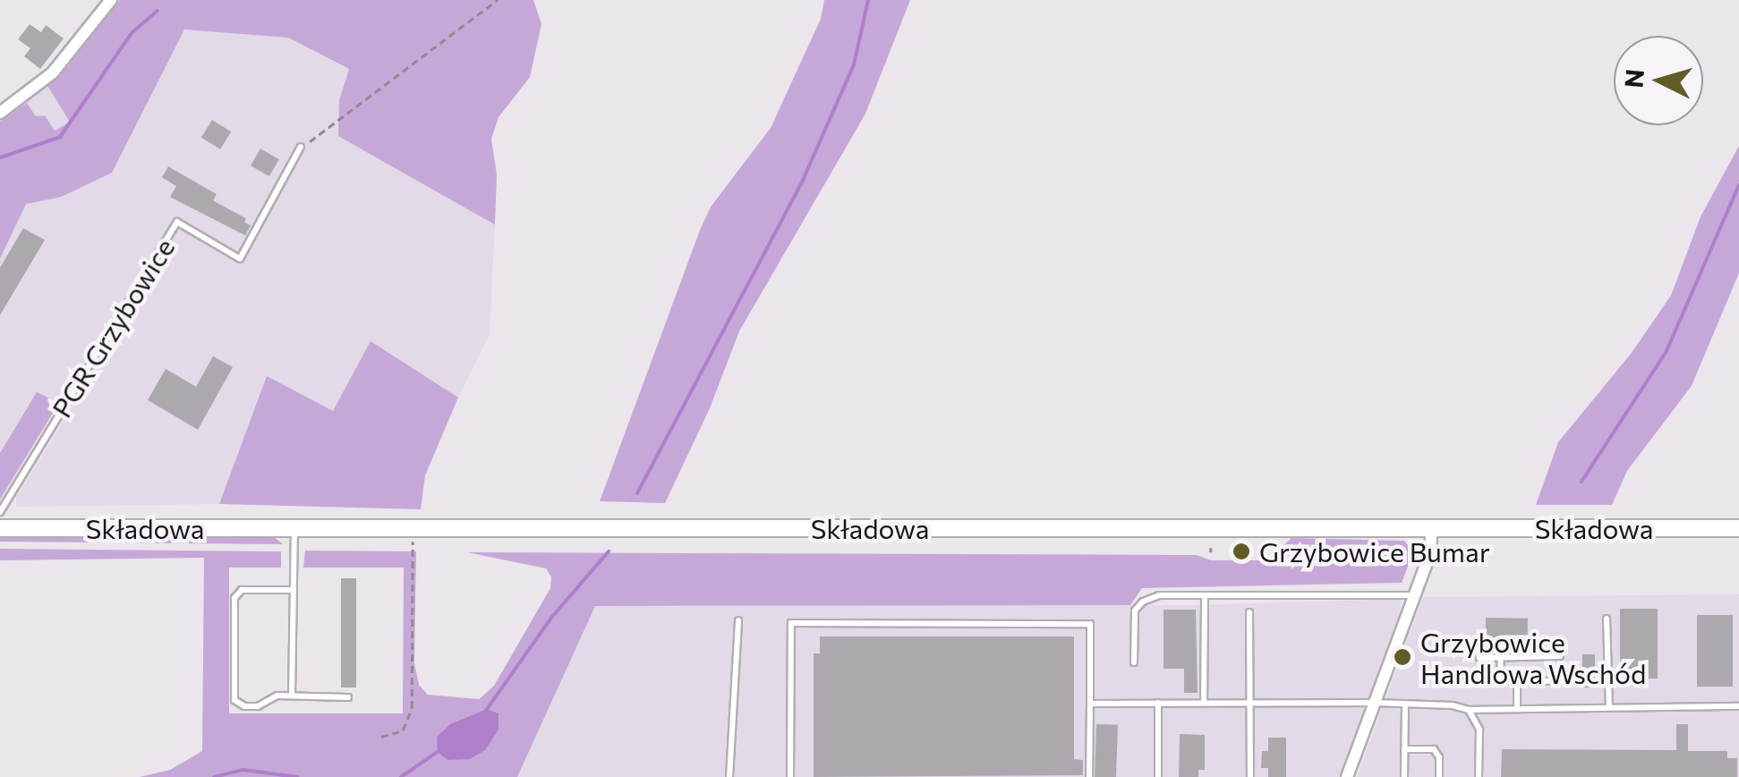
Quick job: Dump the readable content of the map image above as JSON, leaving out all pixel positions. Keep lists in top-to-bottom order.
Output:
{
  "streets": {
    "main road": ["Składowa"],
    "lane": ["PGR Grzybowice"]
  },
  "places": ["Grzybowice Bumar", "Grzybowice Handlowa Wschód"],
  "north": "left"
}
